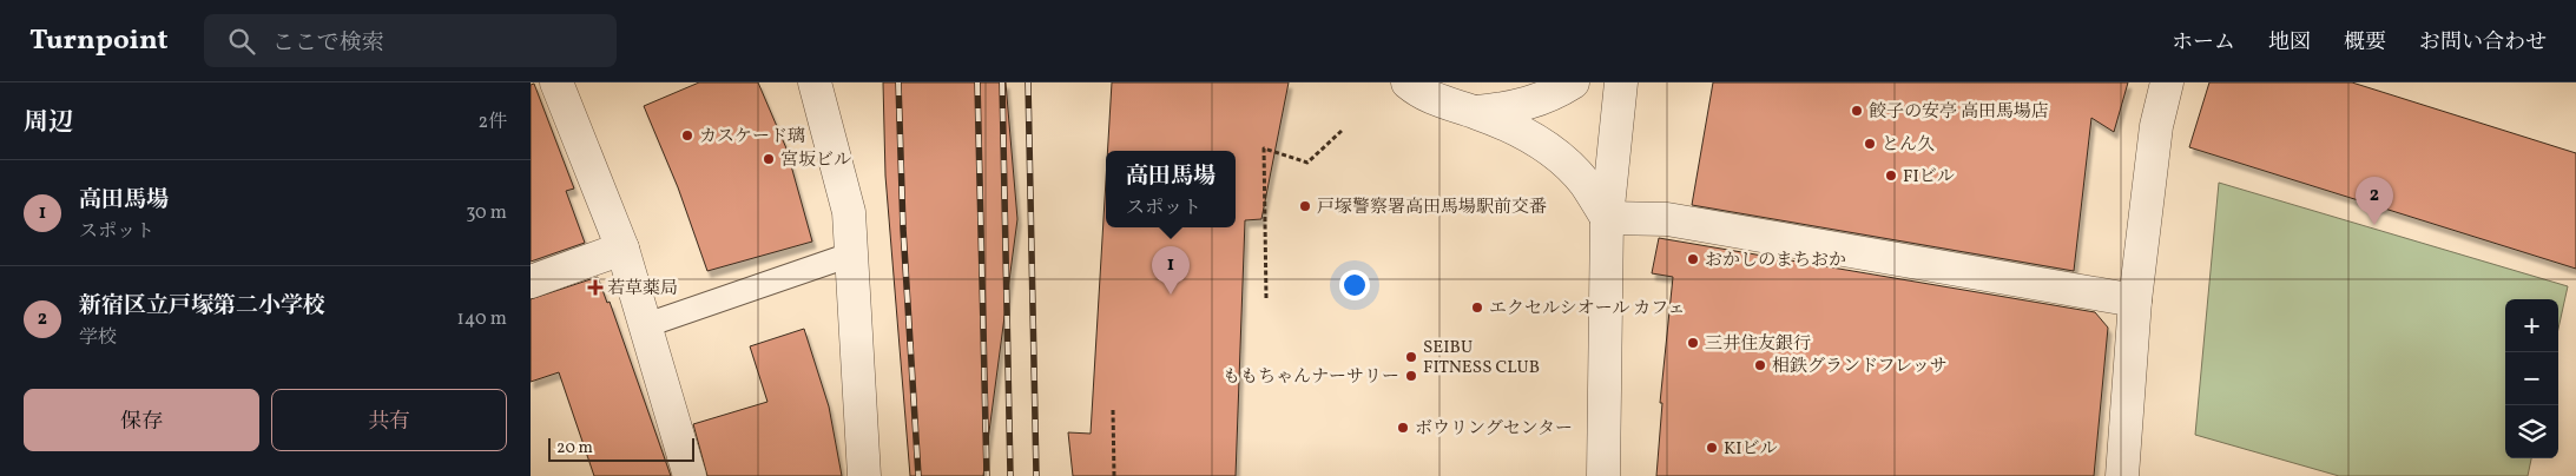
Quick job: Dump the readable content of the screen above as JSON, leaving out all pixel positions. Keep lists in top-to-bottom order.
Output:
{
  "places": {
    "other": [
      "餃子の安亭 高田馬場店",
      "カスケード璃",
      "とん久",
      "宮坂ビル",
      "FIビル",
      "戸塚警察署高田馬場駅前交番",
      "おかしのまちおか",
      "エクセルシオール カフェ",
      "三井住友銀行",
      "SEIBU FITNESS CLUB",
      "相鉄グランドフレッサ",
      "ももちゃんナーサリー",
      "ボウリングセンター",
      "KIビル"
    ],
    "health": ["若草薬局"]
  },
  "scale_bar": "20 m",
  "page": {
    "header": "Turnpoint",
    "search": "ここで検索",
    "nav": [
      "ホーム",
      "地図",
      "概要",
      "お問い合わせ"
    ],
    "heading": ["周辺", "2件"],
    "popup": ["高田馬場", "スポット"],
    "list": [
      {
        "mark": "1",
        "name": "高田馬場",
        "note": "スポット",
        "value": "30 m"
      },
      {
        "mark": "2",
        "name": "新宿区立戸塚第二小学校",
        "note": "学校",
        "value": "140 m"
      }
    ],
    "pins": ["2", "1"],
    "map_buttons": ["+", "−"],
    "buttons": ["保存", "共有"],
    "scale": "20 m"
  }
}
